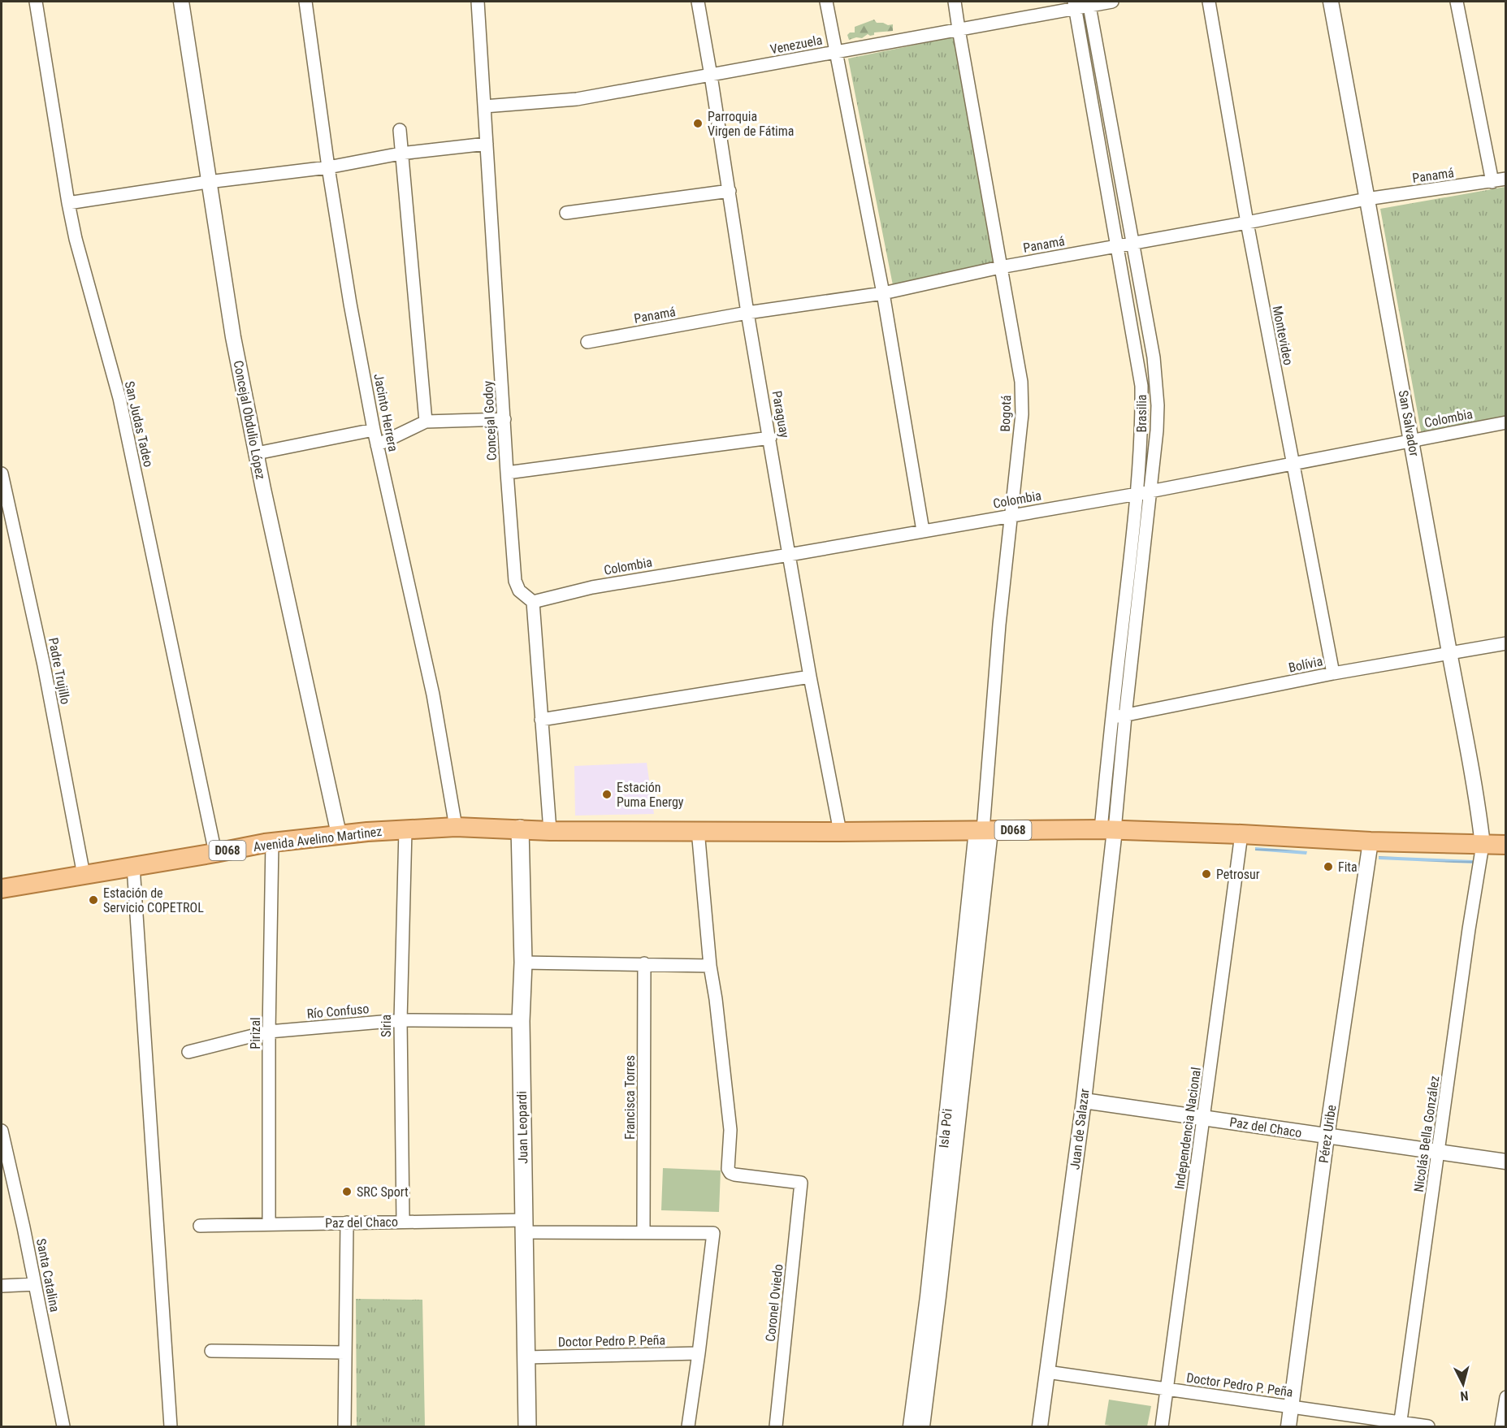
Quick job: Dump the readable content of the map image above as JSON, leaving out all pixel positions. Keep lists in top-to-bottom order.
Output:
{
  "streets": {
    "main road": ["D068", "Avenida Avelino Martinez", "Juan Leopardi"],
    "street": [
      "Venezuela",
      "Panamá",
      "Montevideo",
      "Jacinto Herrera",
      "Bogotá",
      "Brasilia",
      "Paraguay",
      "Colombia",
      "Concejal Obdulio López",
      "Concejal Godoy",
      "San Salvador",
      "San Judas Tadeo",
      "Bolívia",
      "Padre Trujillo",
      "Río Confuso",
      "Siria",
      "Pirizal",
      "Francisca Torres",
      "Paz del Chaco",
      "Isla Po'i",
      "Independencia Nacional",
      "Juan de Salazar",
      "Pérez Uribe",
      "Nicolás Bella González",
      "Santa Catalina",
      "Coronel Oviedo",
      "Doctor Pedro P. Peña"
    ]
  },
  "crossings": [
    ["Venezuela", "Bogotá"],
    ["Venezuela", "Brasilia"],
    ["Venezuela", "Paraguay"],
    ["Venezuela", "Concejal Godoy"],
    ["Panamá", "Montevideo"],
    ["Panamá", "Bogotá"],
    ["Panamá", "Brasilia"],
    ["Panamá", "Paraguay"],
    ["Panamá", "San Salvador"],
    ["Montevideo", "Colombia"],
    ["Montevideo", "Bolívia"],
    ["Jacinto Herrera", "Avenida Avelino Martinez"],
    ["Bogotá", "Colombia"],
    ["Bogotá", "D068"],
    ["Bogotá", "Isla Po'i"],
    ["Brasilia", "Colombia"],
    ["Brasilia", "Bolívia"],
    ["Brasilia", "D068"],
    ["Brasilia", "Juan de Salazar"],
    ["Paraguay", "Colombia"],
    ["Paraguay", "D068"],
    ["Colombia", "Concejal Godoy"],
    ["Colombia", "San Salvador"],
    ["Concejal Obdulio López", "Avenida Avelino Martinez"],
    ["San Salvador", "Bolívia"],
    ["San Salvador", "D068"],
    ["San Salvador", "Nicolás Bella González"],
    ["San Judas Tadeo", "Avenida Avelino Martinez"],
    ["Padre Trujillo", "Avenida Avelino Martinez"],
    ["D068", "Avenida Avelino Martinez"],
    ["D068", "Juan Leopardi"],
    ["D068", "Isla Po'i"],
    ["D068", "Independencia Nacional"],
    ["D068", "Juan de Salazar"],
    ["D068", "Pérez Uribe"],
    ["D068", "Nicolás Bella González"],
    ["Avenida Avelino Martinez", "Siria"],
    ["Avenida Avelino Martinez", "Pirizal"],
    ["Avenida Avelino Martinez", "Juan Leopardi"],
    ["Río Confuso", "Siria"],
    ["Río Confuso", "Pirizal"],
    ["Río Confuso", "Juan Leopardi"],
    ["Siria", "Paz del Chaco"],
    ["Pirizal", "Paz del Chaco"],
    ["Francisca Torres", "Paz del Chaco"],
    ["Juan Leopardi", "Paz del Chaco"],
    ["Juan Leopardi", "Doctor Pedro P. Peña"],
    ["Paz del Chaco", "Independencia Nacional"],
    ["Paz del Chaco", "Juan de Salazar"],
    ["Paz del Chaco", "Pérez Uribe"],
    ["Paz del Chaco", "Nicolás Bella González"],
    ["Paz del Chaco", "Doctor Pedro P. Peña"],
    ["Independencia Nacional", "Doctor Pedro P. Peña"],
    ["Juan de Salazar", "Doctor Pedro P. Peña"],
    ["Pérez Uribe", "Doctor Pedro P. Peña"],
    ["Nicolás Bella González", "Doctor Pedro P. Peña"]
  ],
  "places": [
    "Parroquia Virgen de Fátima",
    "Estación Puma Energy",
    "Fita",
    "Petrosur",
    "Estación de Servicio COPETROL",
    "SRC Sport"
  ],
  "north": "bottom"
}
